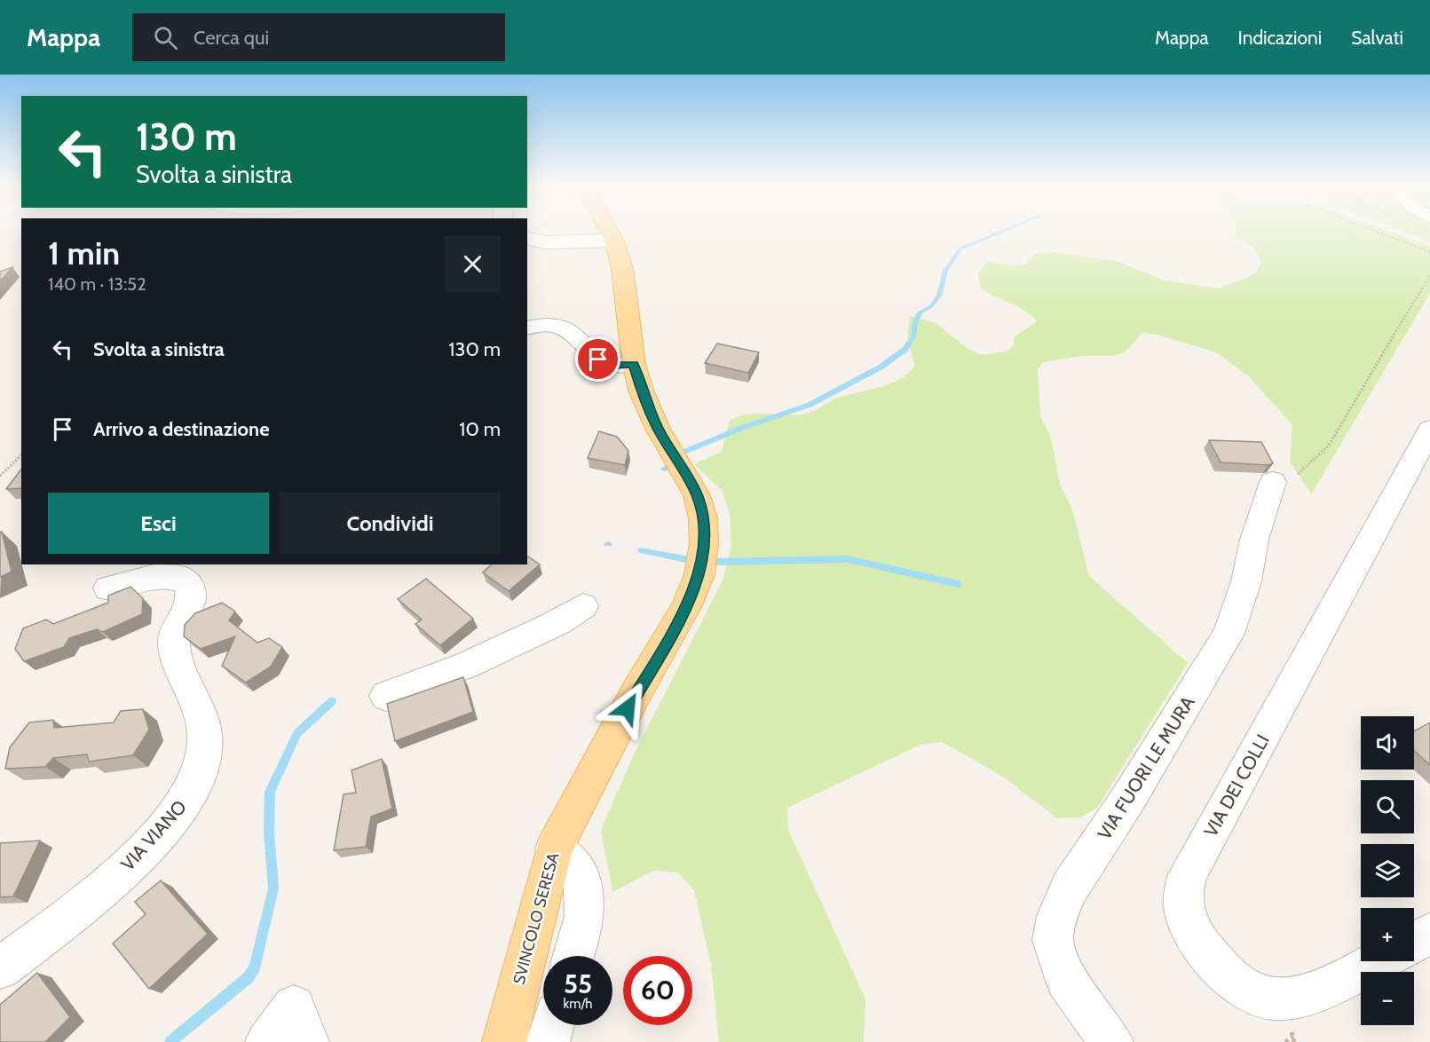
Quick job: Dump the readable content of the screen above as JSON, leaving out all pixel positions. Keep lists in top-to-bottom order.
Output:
{
  "streets": {
    "main road": ["SVINCOLO SERESA"],
    "street": ["VIA FUORI LE MURA", "VIA DEI COLLI", "VIA VIANO"]
  },
  "page": {
    "header": "Mappa",
    "search": "Cerca qui",
    "nav": ["Mappa", "Indicazioni", "Salvati"],
    "turn": ["130 m", "Svolta a sinistra"],
    "heading": ["1 min", "140 m · 13:52"],
    "list": [
      {
        "name": "Svolta a sinistra",
        "value": "130 m"
      },
      {
        "name": "Arrivo a destinazione",
        "value": "10 m"
      }
    ],
    "buttons": ["Esci", "Condividi"],
    "map_buttons": ["+", "−"],
    "speed": "55 km/h",
    "limit": "60"
  }
}
